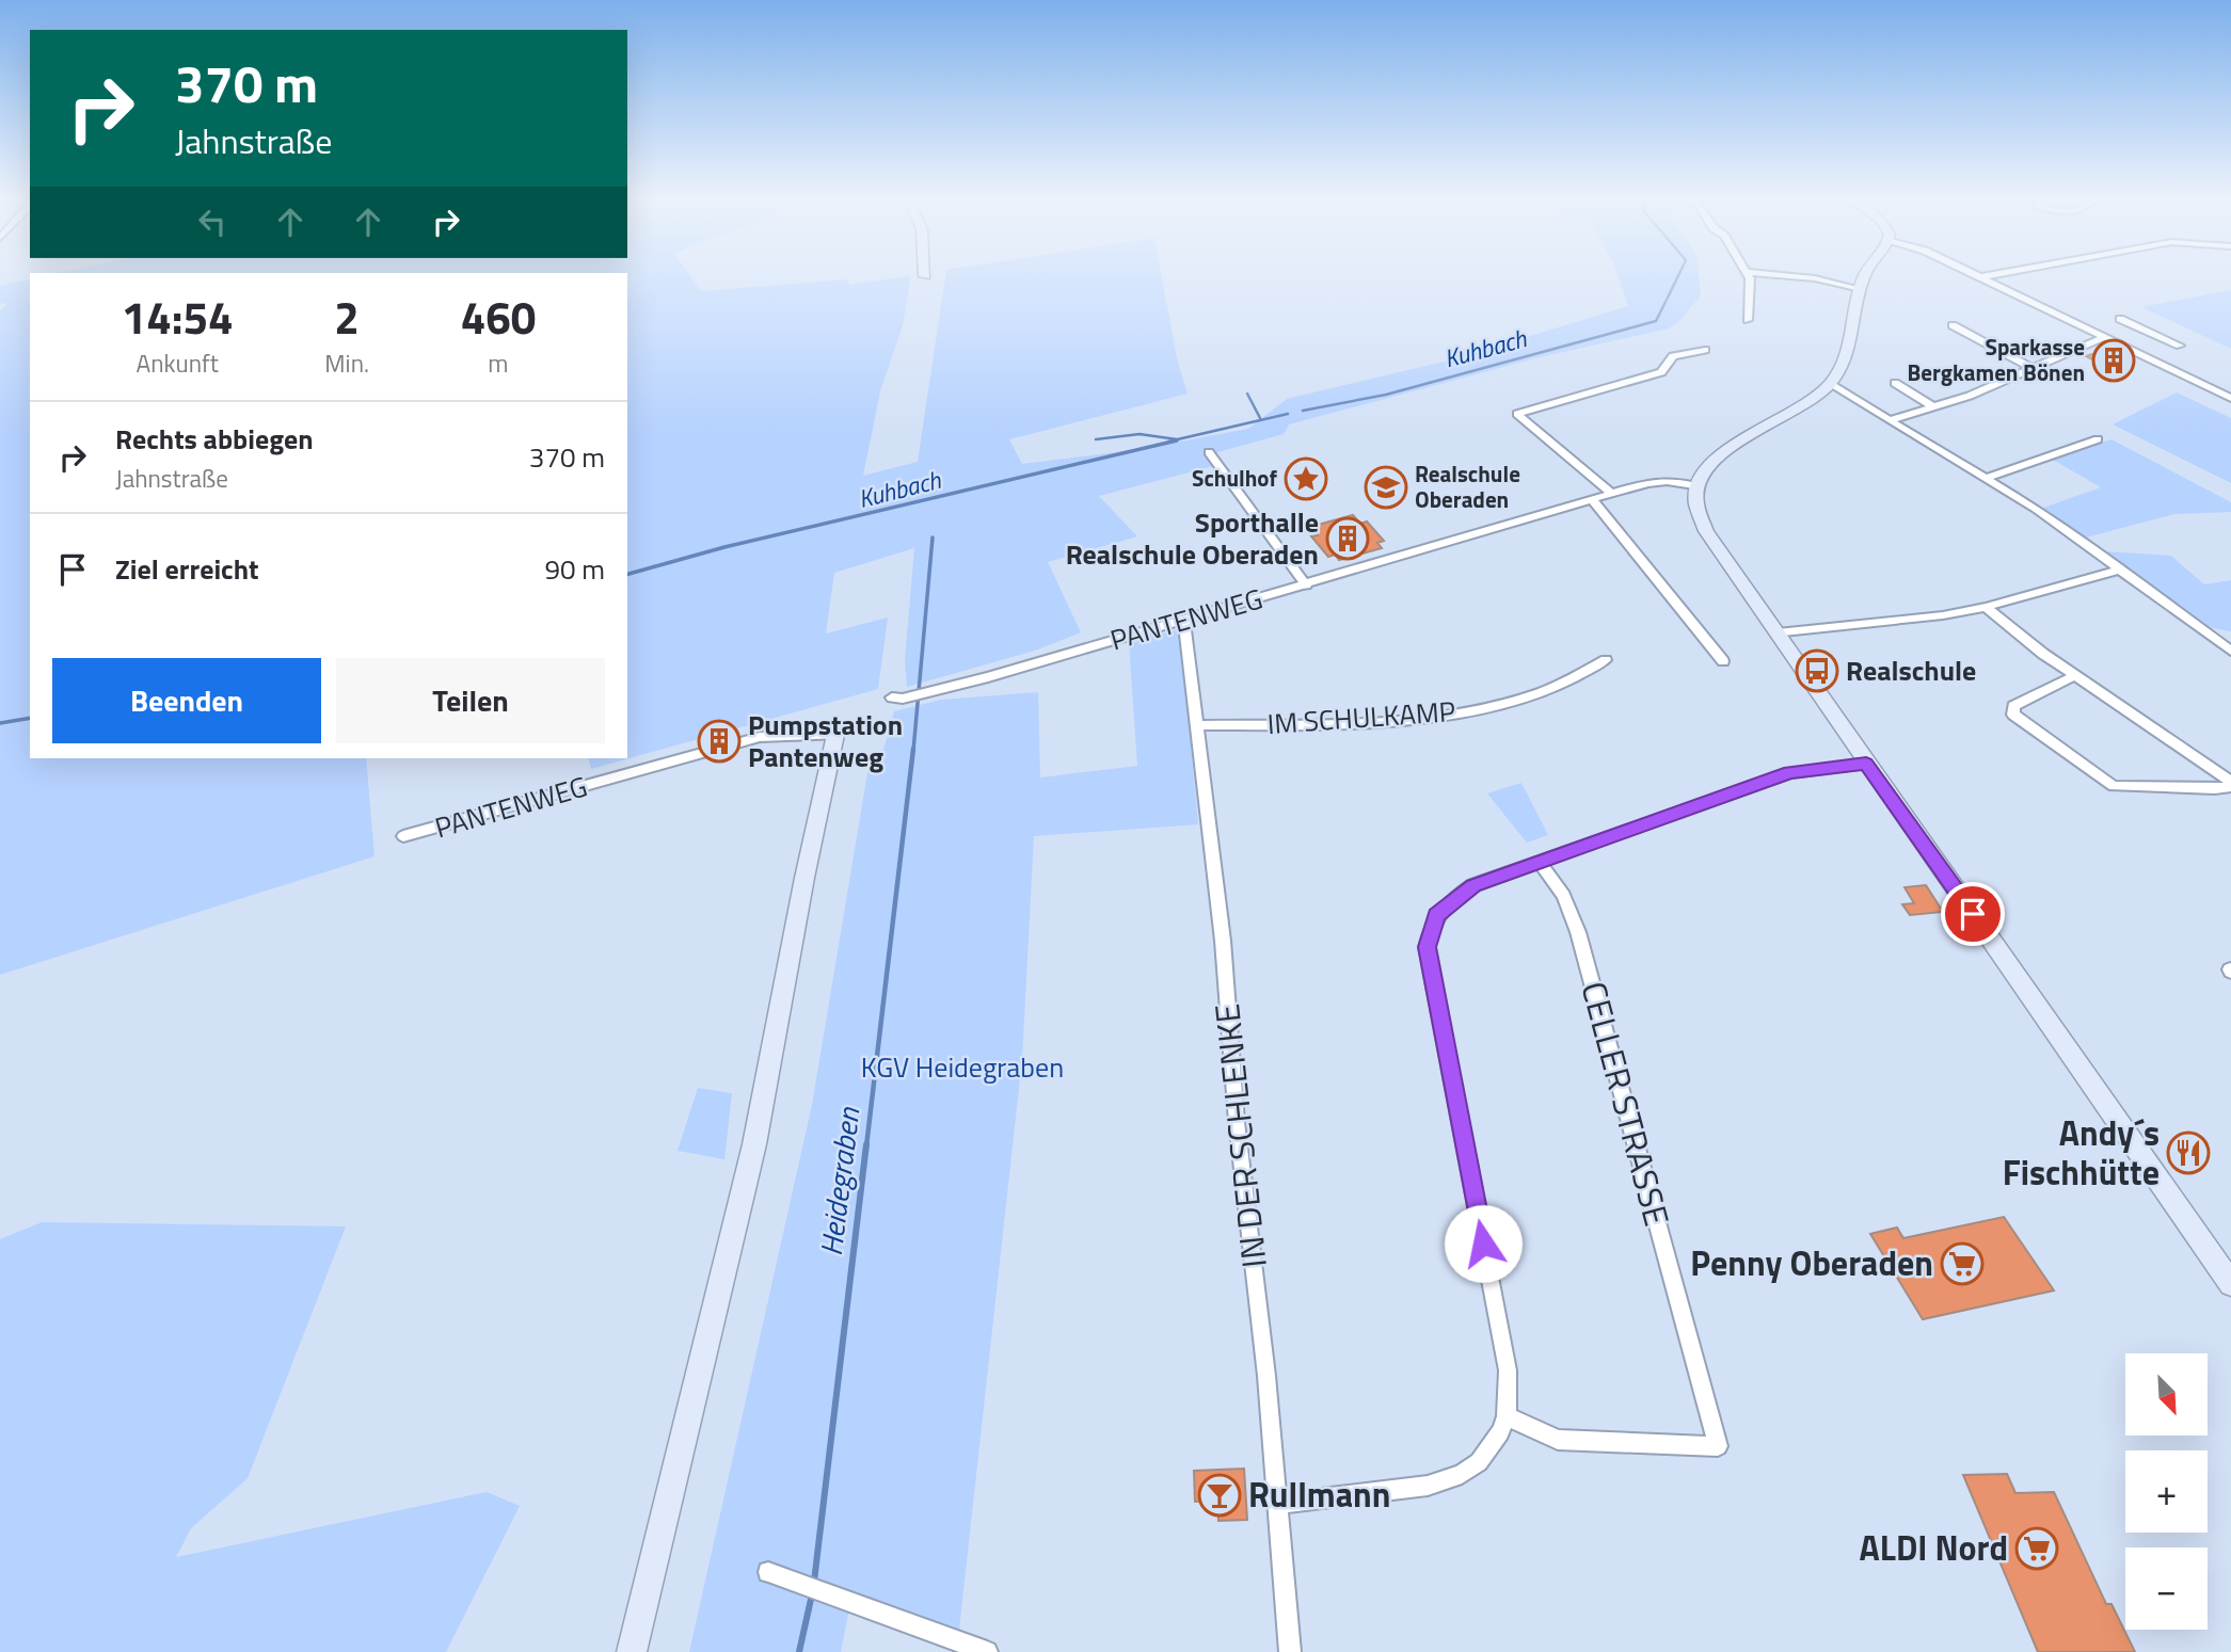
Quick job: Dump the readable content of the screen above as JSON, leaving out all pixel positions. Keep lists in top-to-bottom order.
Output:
{
  "streets": {
    "street": [
      "PANTENWEG",
      "IM SCHULKAMP",
      "CELLER STRASSE",
      "IN DER SCHLENKE"
    ]
  },
  "crossings": [
    ["PANTENWEG", "IN DER SCHLENKE"],
    ["IM SCHULKAMP", "IN DER SCHLENKE"]
  ],
  "water": ["Kuhbach", "Heidegraben"],
  "parks": ["KGV Heidegraben"],
  "places": {
    "building": ["Sparkasse Bergkamen Bönen", "Sporthalle Realschule Oberaden", "Pumpstation Pantenweg"],
    "place": ["Schulhof"],
    "school or university": ["Realschule Oberaden"],
    "bus stop": ["Realschule"],
    "restaurant": ["Andy´s Fischhütte"],
    "supermarket": ["Penny Oberaden", "ALDI Nord"],
    "bar": ["Rullmann"]
  },
  "north": "bottom right",
  "page": {
    "turn": ["370 m", "Jahnstraße"],
    "eta": [
      "14:54",
      "Ankunft",
      "2",
      "Min.",
      "460",
      "m"
    ],
    "list": [
      {
        "name": "Rechts abbiegen",
        "note": "Jahnstraße",
        "value": "370 m"
      },
      {
        "name": "Ziel erreicht",
        "value": "90 m"
      }
    ],
    "buttons": ["Beenden", "Teilen"],
    "map_buttons": ["+", "−"]
  }
}
